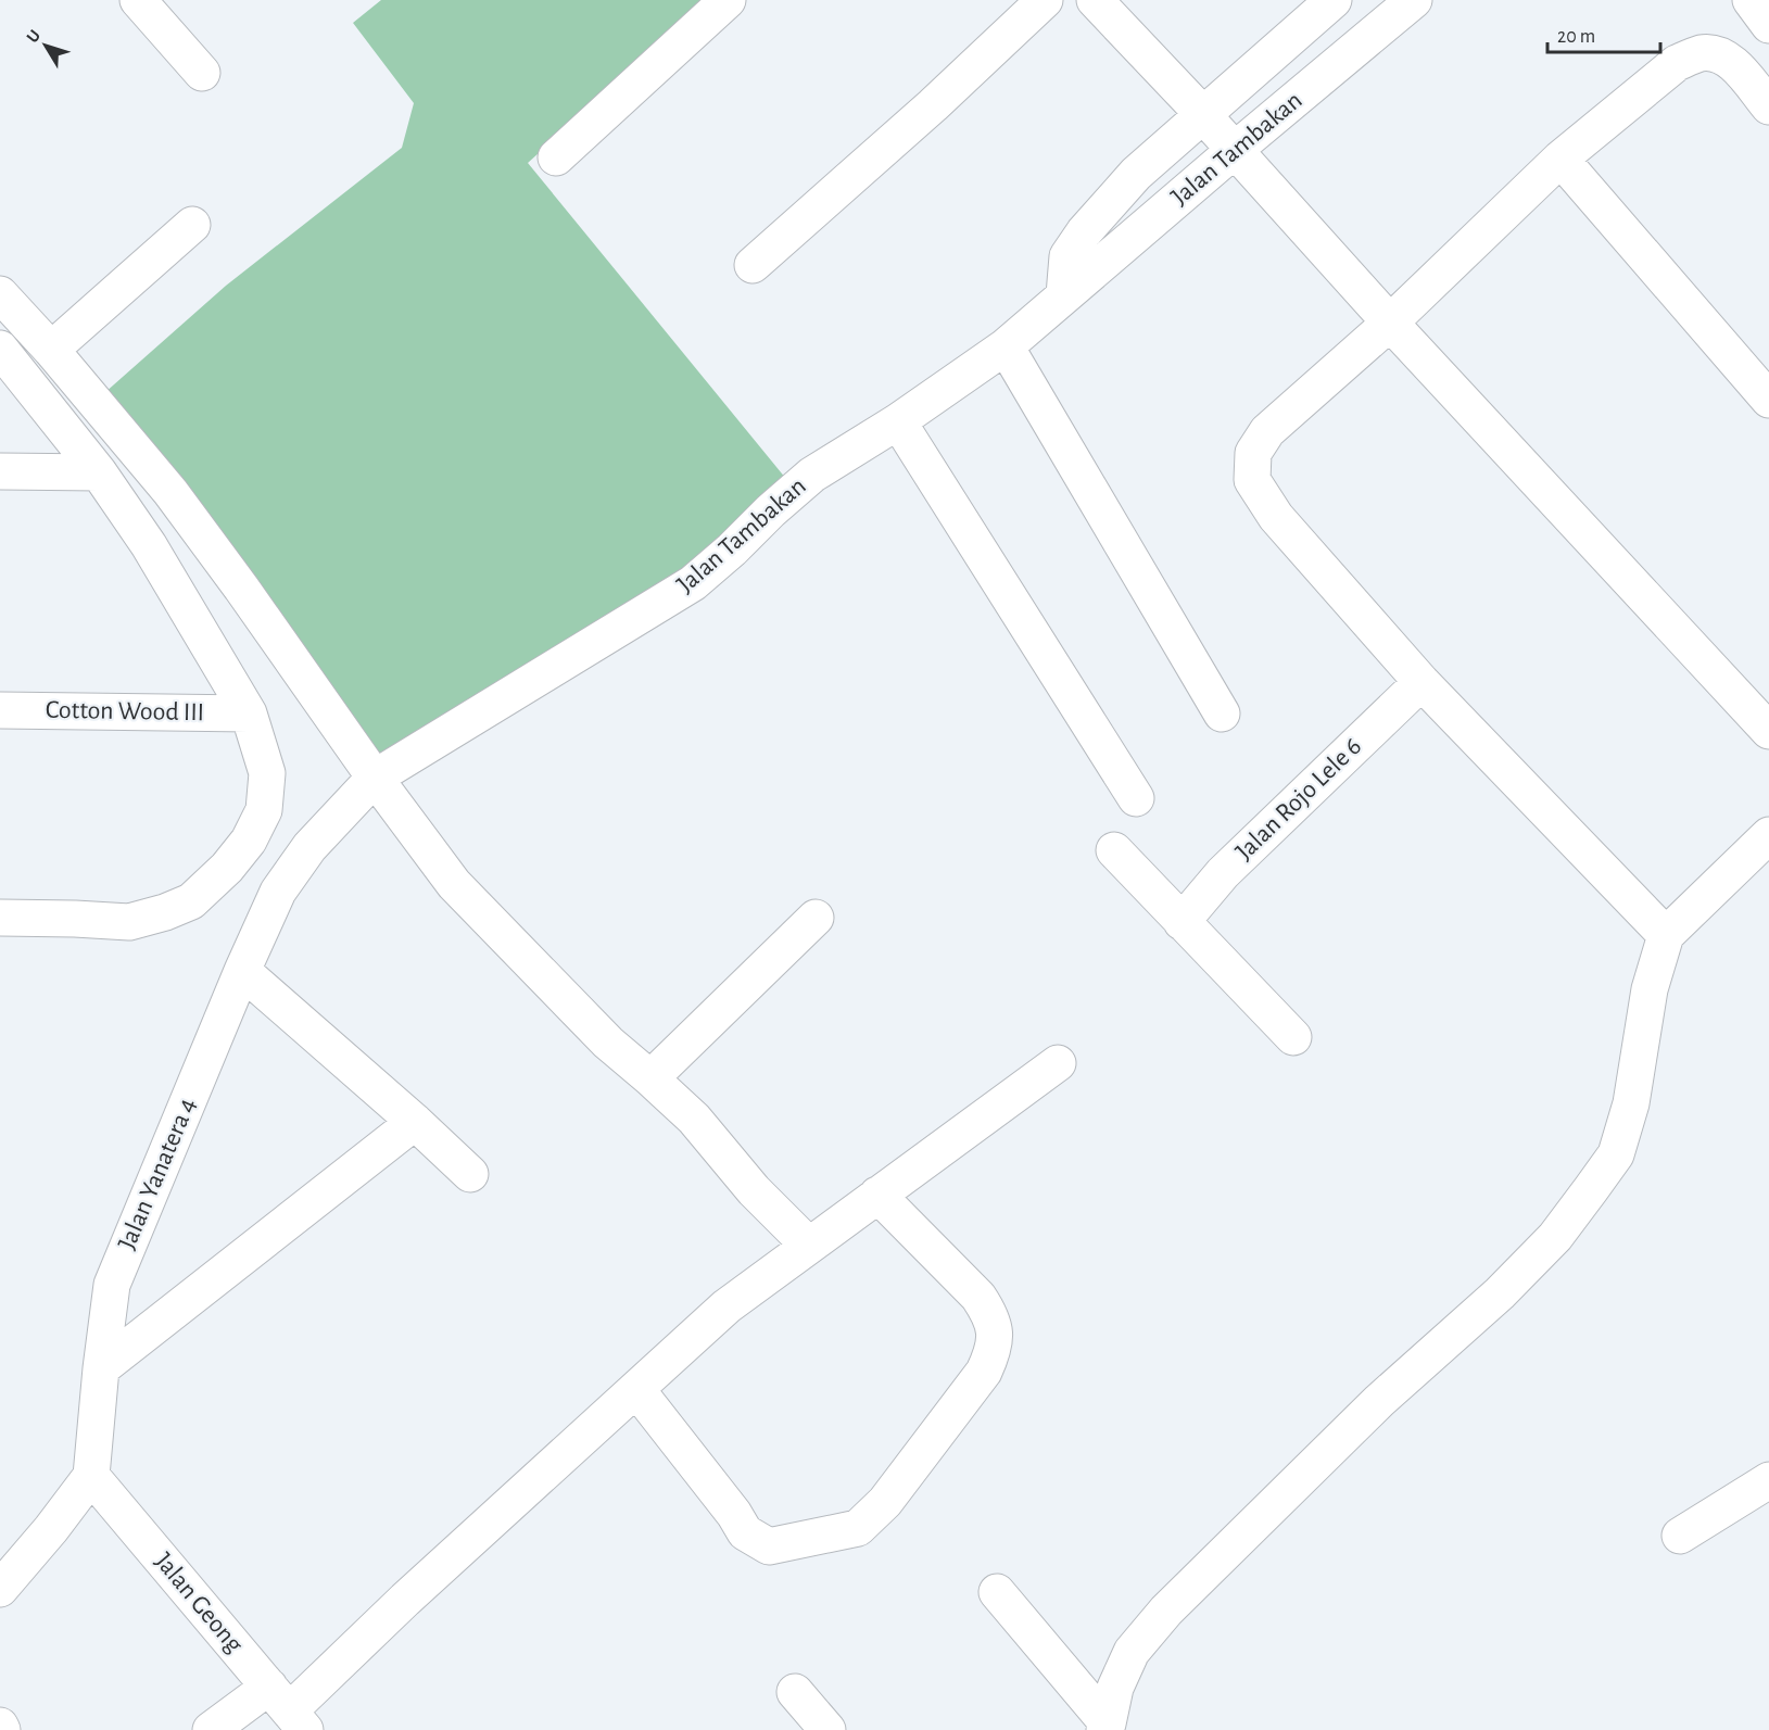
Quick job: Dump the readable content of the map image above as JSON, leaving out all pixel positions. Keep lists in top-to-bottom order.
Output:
{
  "streets": {
    "street": [
      "Jalan Tambakan",
      "Cotton Wood III",
      "Jalan Rojo Lele 6",
      "Jalan Yanatera 4",
      "Jalan Geong"
    ]
  },
  "crossings": [
    ["Jalan Tambakan", "Jalan Yanatera 4"],
    ["Jalan Yanatera 4", "Jalan Geong"]
  ],
  "scale_bar": "20 m",
  "north": "top left"
}
